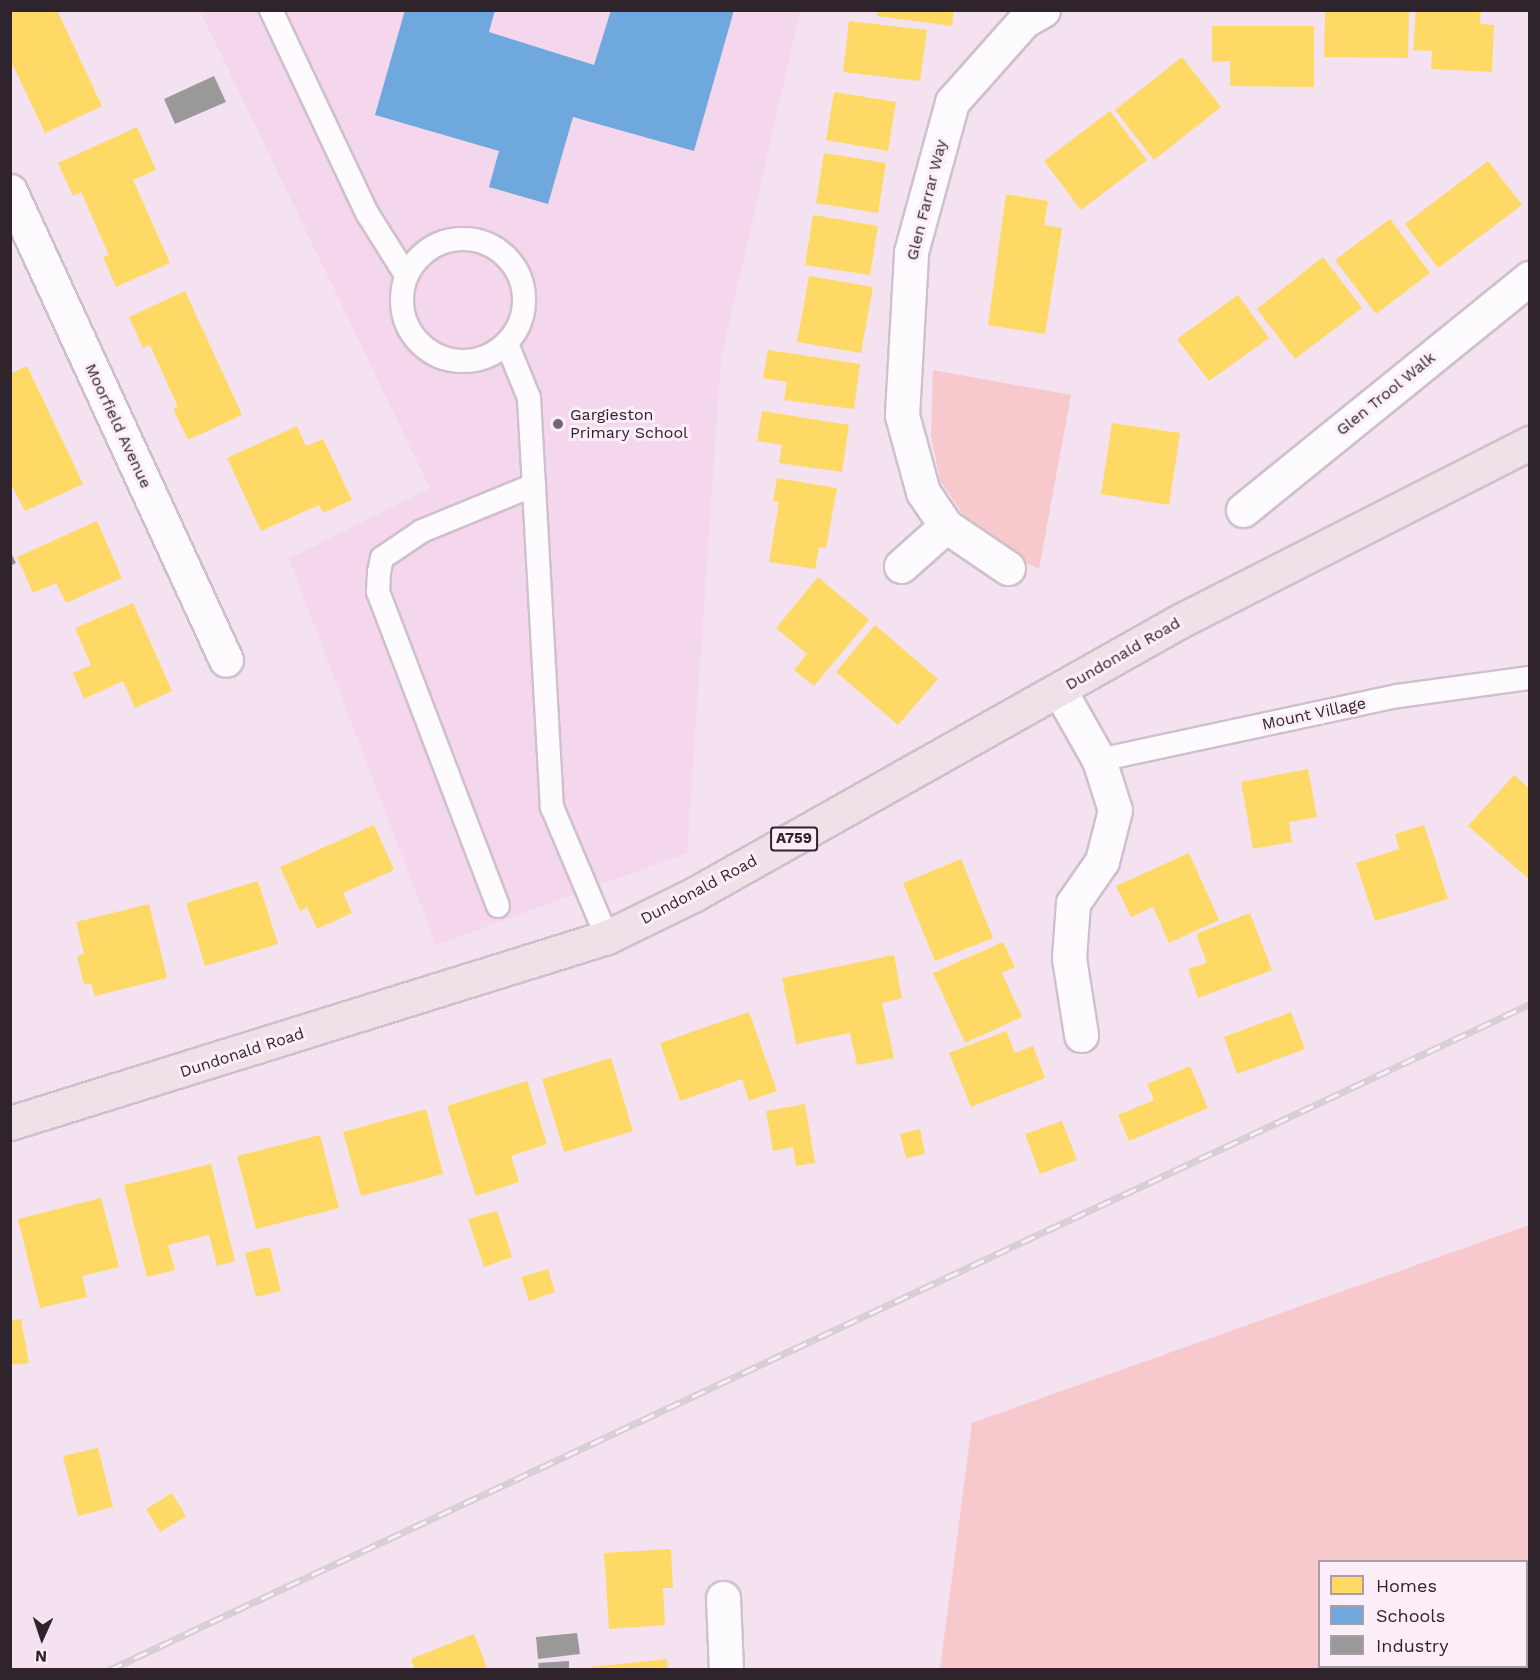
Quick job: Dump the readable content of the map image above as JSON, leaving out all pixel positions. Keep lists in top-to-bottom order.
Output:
{
  "streets": {
    "main road": ["Dundonald Road", "A759"],
    "street": ["Glen Farrar Way", "Glen Trool Walk", "Moorfield Avenue"],
    "lane": ["Mount Village"]
  },
  "places": ["Gargieston Primary School"],
  "legend": ["Homes", "Schools", "Industry"],
  "north": "bottom"
}
